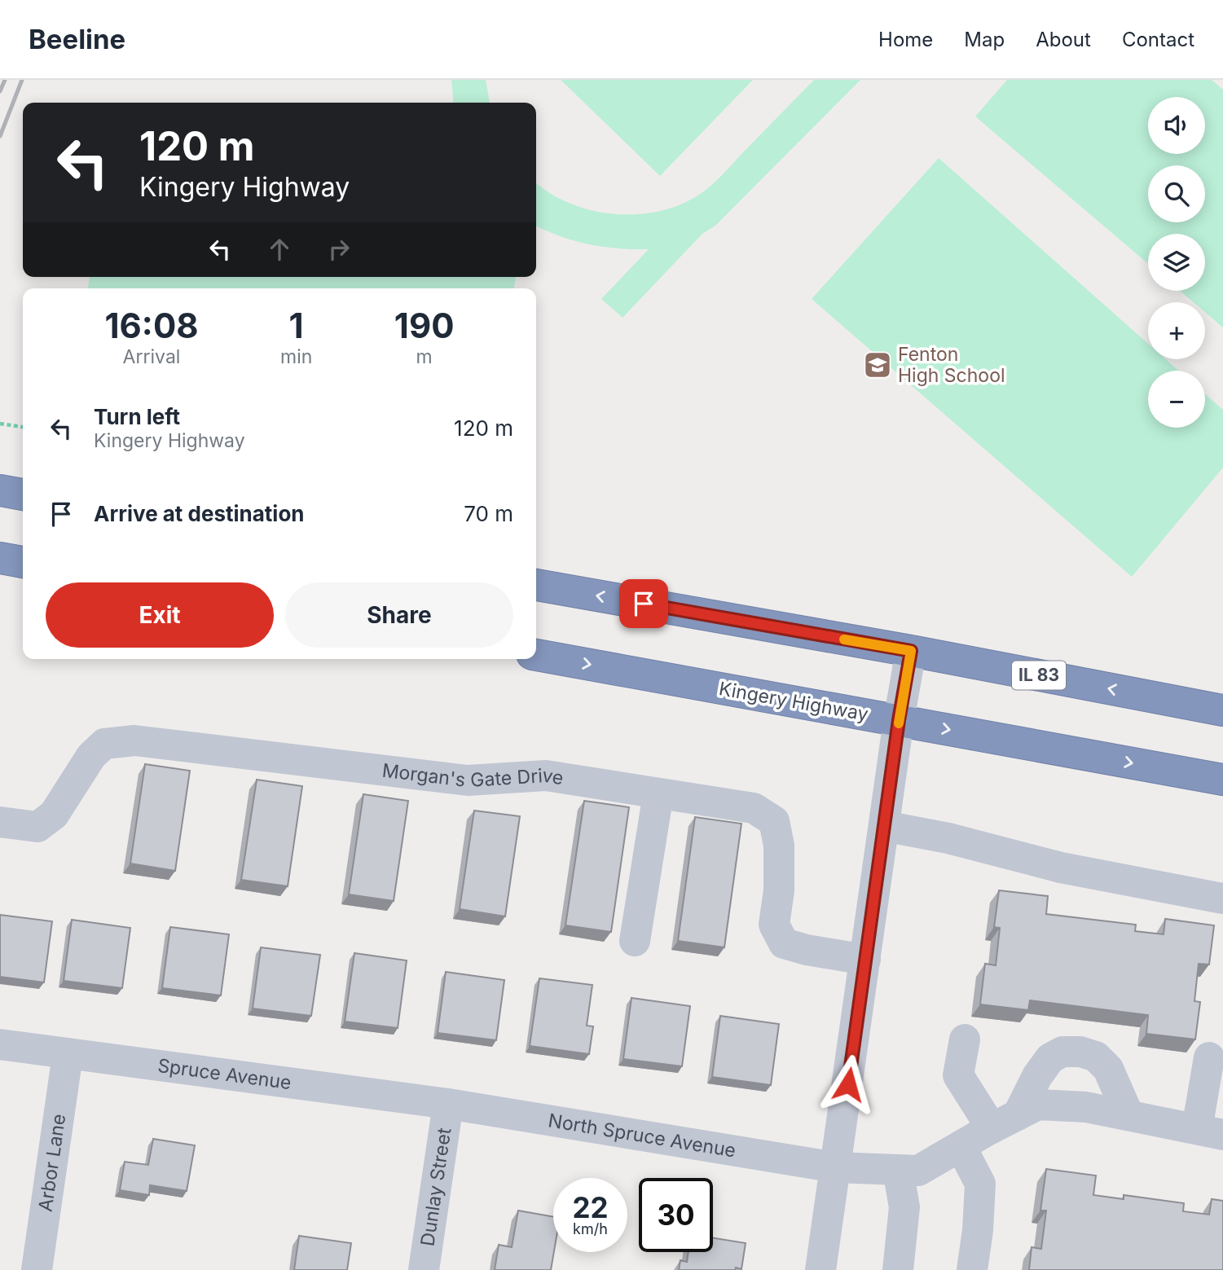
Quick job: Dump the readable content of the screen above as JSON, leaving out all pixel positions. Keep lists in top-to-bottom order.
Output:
{
  "streets": {
    "highway": ["IL 83", "Kingery Highway"],
    "street": [
      "Morgan's Gate Drive",
      "Spruce Avenue",
      "North Spruce Avenue",
      "Arbor Lane",
      "Dunlay Street"
    ]
  },
  "crossings": [
    ["Spruce Avenue", "North Spruce Avenue"],
    ["Spruce Avenue", "Arbor Lane"],
    ["Spruce Avenue", "Dunlay Street"],
    ["North Spruce Avenue", "Dunlay Street"]
  ],
  "places": {
    "school or university": ["Fenton High School"]
  },
  "page": {
    "header": "Beeline",
    "nav": [
      "Home",
      "Map",
      "About",
      "Contact"
    ],
    "map_buttons": ["+", "−"],
    "turn": ["120 m", "Kingery Highway"],
    "eta": [
      "16:08",
      "Arrival",
      "1",
      "min",
      "190",
      "m"
    ],
    "list": [
      {
        "name": "Turn left",
        "note": "Kingery Highway",
        "value": "120 m"
      },
      {
        "name": "Arrive at destination",
        "value": "70 m"
      }
    ],
    "buttons": ["Exit", "Share"],
    "speed": "22 km/h",
    "limit": "30"
  }
}
